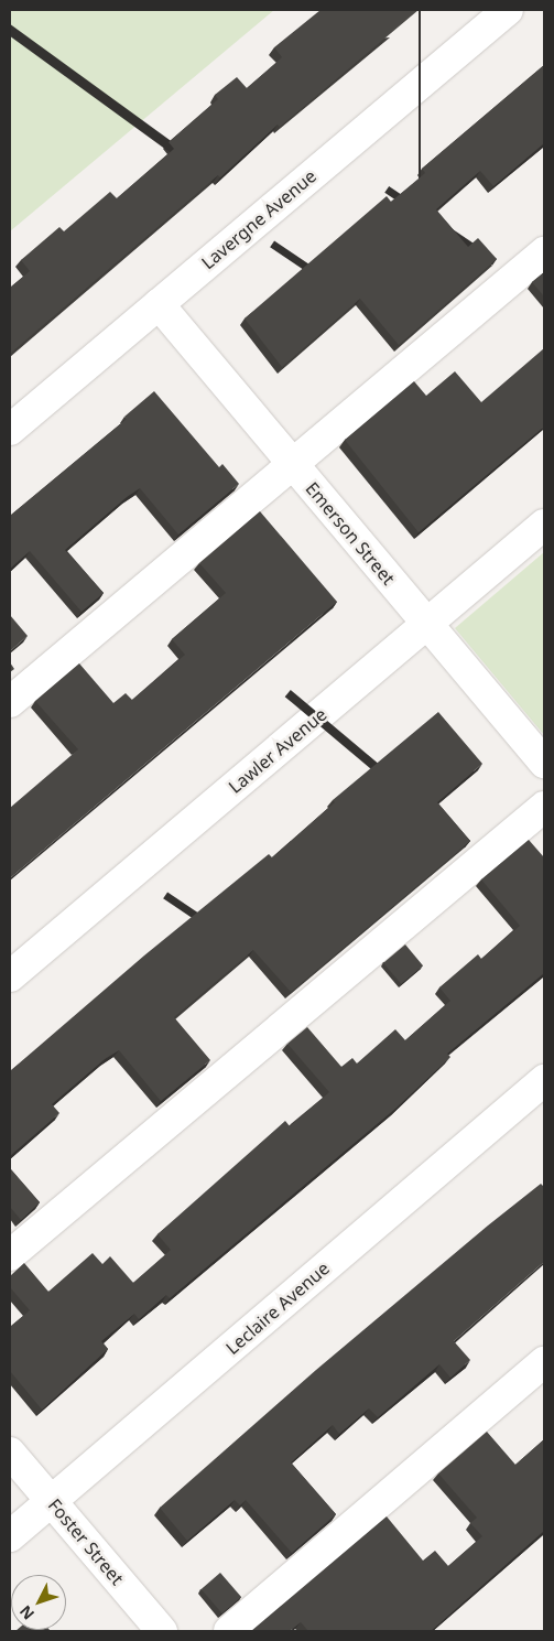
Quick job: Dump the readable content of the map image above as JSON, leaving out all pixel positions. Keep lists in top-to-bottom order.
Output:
{
  "streets": {
    "street": [
      "Lavergne Avenue",
      "Emerson Street",
      "Lawler Avenue",
      "Leclaire Avenue",
      "Foster Street"
    ]
  },
  "crossings": [
    ["Lavergne Avenue", "Emerson Street"],
    ["Emerson Street", "Lawler Avenue"],
    ["Leclaire Avenue", "Foster Street"]
  ],
  "north": "bottom left"
}
